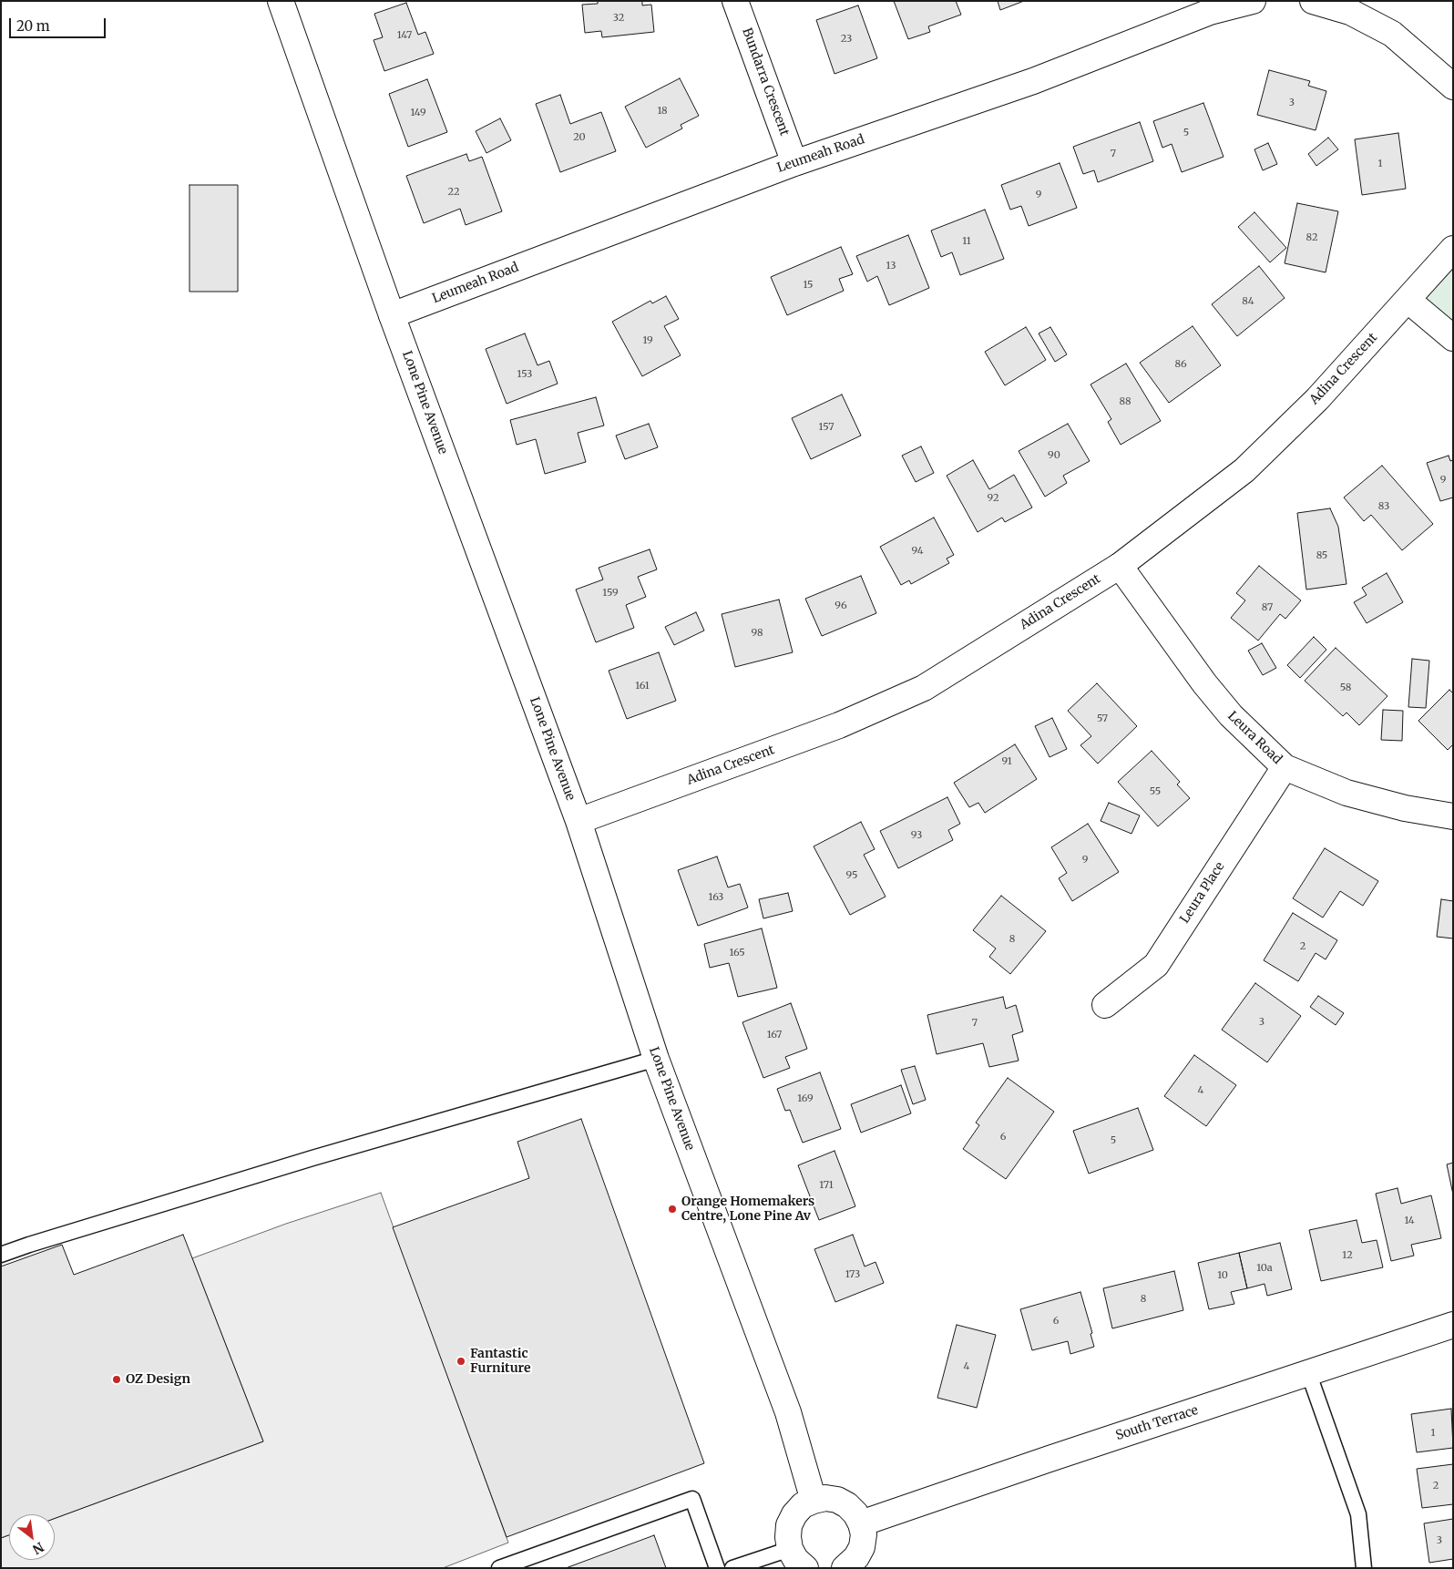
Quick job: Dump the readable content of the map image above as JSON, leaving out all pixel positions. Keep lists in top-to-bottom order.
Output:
{
  "streets": {
    "street": [
      "Bundarra Crescent",
      "Leumeah Road",
      "Adina Crescent",
      "Lone Pine Avenue",
      "Leura Road",
      "Leura Place",
      "South Terrace"
    ]
  },
  "crossings": [
    ["Bundarra Crescent", "Leumeah Road"],
    ["Leumeah Road", "Lone Pine Avenue"],
    ["Adina Crescent", "Lone Pine Avenue"],
    ["Adina Crescent", "Leura Road"],
    ["Leura Road", "Leura Place"]
  ],
  "places": ["Orange Homemakers Centre, Lone Pine Av", "Fantastic Furniture", "OZ Design"],
  "house_numbers": [
    "32",
    "147",
    "23",
    "3",
    "18",
    "149",
    "5",
    "20",
    "7",
    "1",
    "22",
    "9",
    "82",
    "11",
    "13",
    "15",
    "84",
    "19",
    "86",
    "153",
    "88",
    "157",
    "90",
    "9",
    "92",
    "83",
    "94",
    "85",
    "159",
    "96",
    "87",
    "98",
    "161",
    "58",
    "57",
    "91",
    "55",
    "93",
    "9",
    "95",
    "163",
    "8",
    "2",
    "165",
    "3",
    "7",
    "167",
    "4",
    "169",
    "6",
    "5",
    "171",
    "14",
    "12",
    "10a",
    "173",
    "10",
    "8",
    "6",
    "4",
    "1",
    "2",
    "3"
  ],
  "scale_bar": "20 m",
  "north": "bottom right"
}
